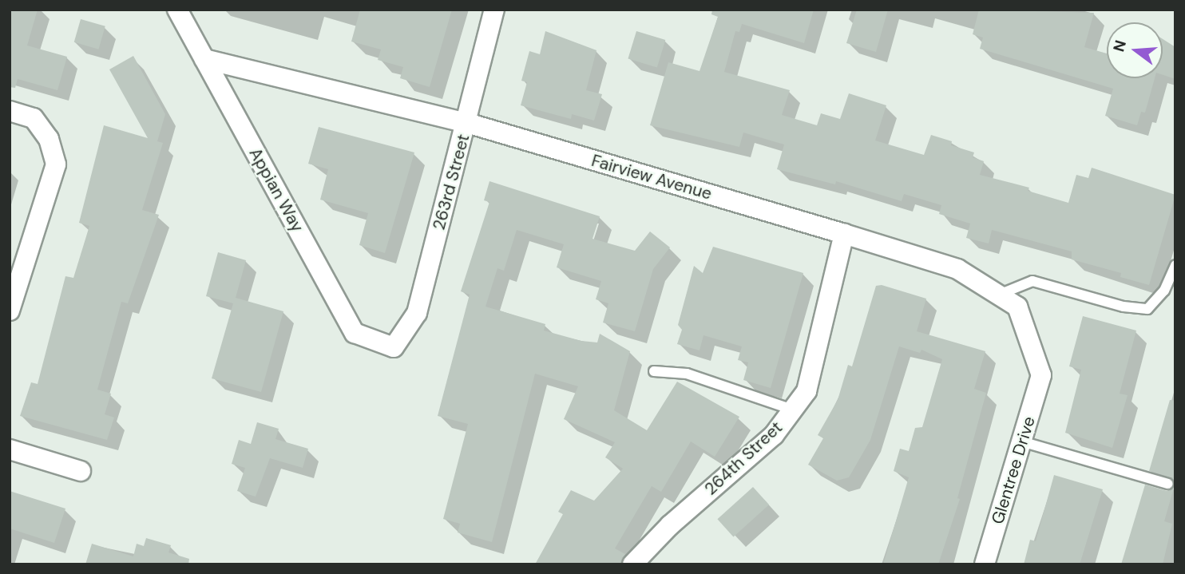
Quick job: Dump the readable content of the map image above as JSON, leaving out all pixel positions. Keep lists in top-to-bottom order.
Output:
{
  "streets": {
    "street": [
      "Fairview Avenue",
      "263rd Street",
      "Appian Way",
      "264th Street",
      "Glentree Drive"
    ]
  },
  "crossings": [
    ["Fairview Avenue", "263rd Street"],
    ["Fairview Avenue", "Appian Way"],
    ["Fairview Avenue", "264th Street"],
    ["Fairview Avenue", "Glentree Drive"],
    ["263rd Street", "Appian Way"]
  ],
  "north": "left"
}
